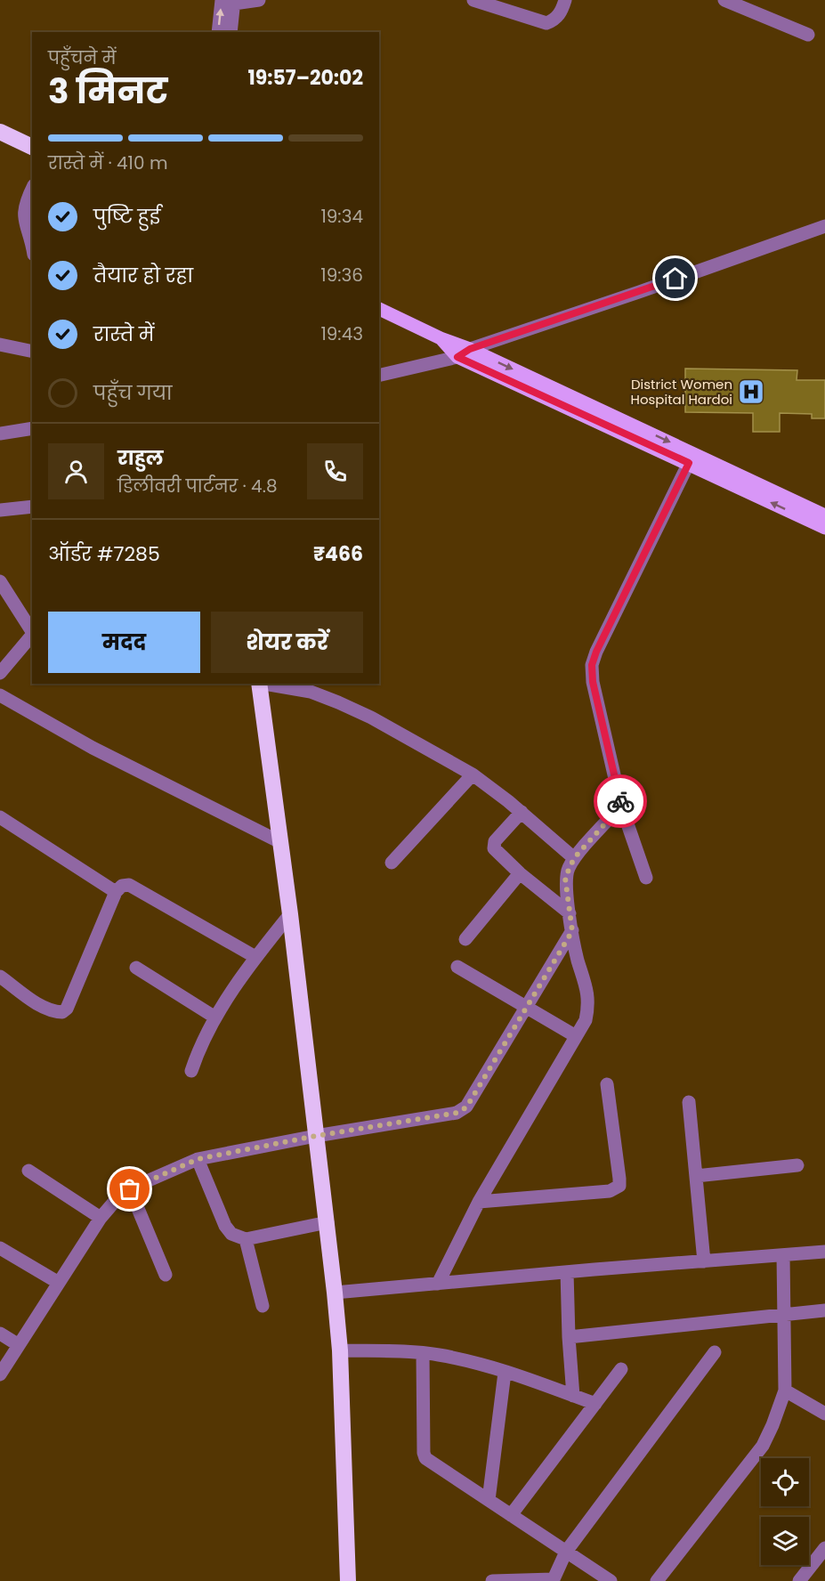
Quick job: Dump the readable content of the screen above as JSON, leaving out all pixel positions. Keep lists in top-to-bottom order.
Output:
{
  "places": {
    "hospital": ["District Women Hospital Hardoi"]
  },
  "page": {
    "heading": ["3 मिनट", "पहुँचने में", "19:57–20:02"],
    "panel": [
      "राहुल",
      "डिलीवरी पार्टनर · 4.8",
      "ऑर्डर #7285",
      "₹466"
    ],
    "bar": "रास्ते में · 410 m",
    "list": [
      ["पुष्टि हुई", "19:34"],
      ["तैयार हो रहा", "19:36"],
      ["रास्ते में", "19:43"],
      "पहुँच गया"
    ],
    "buttons": ["मदद", "शेयर करें"]
  }
}
